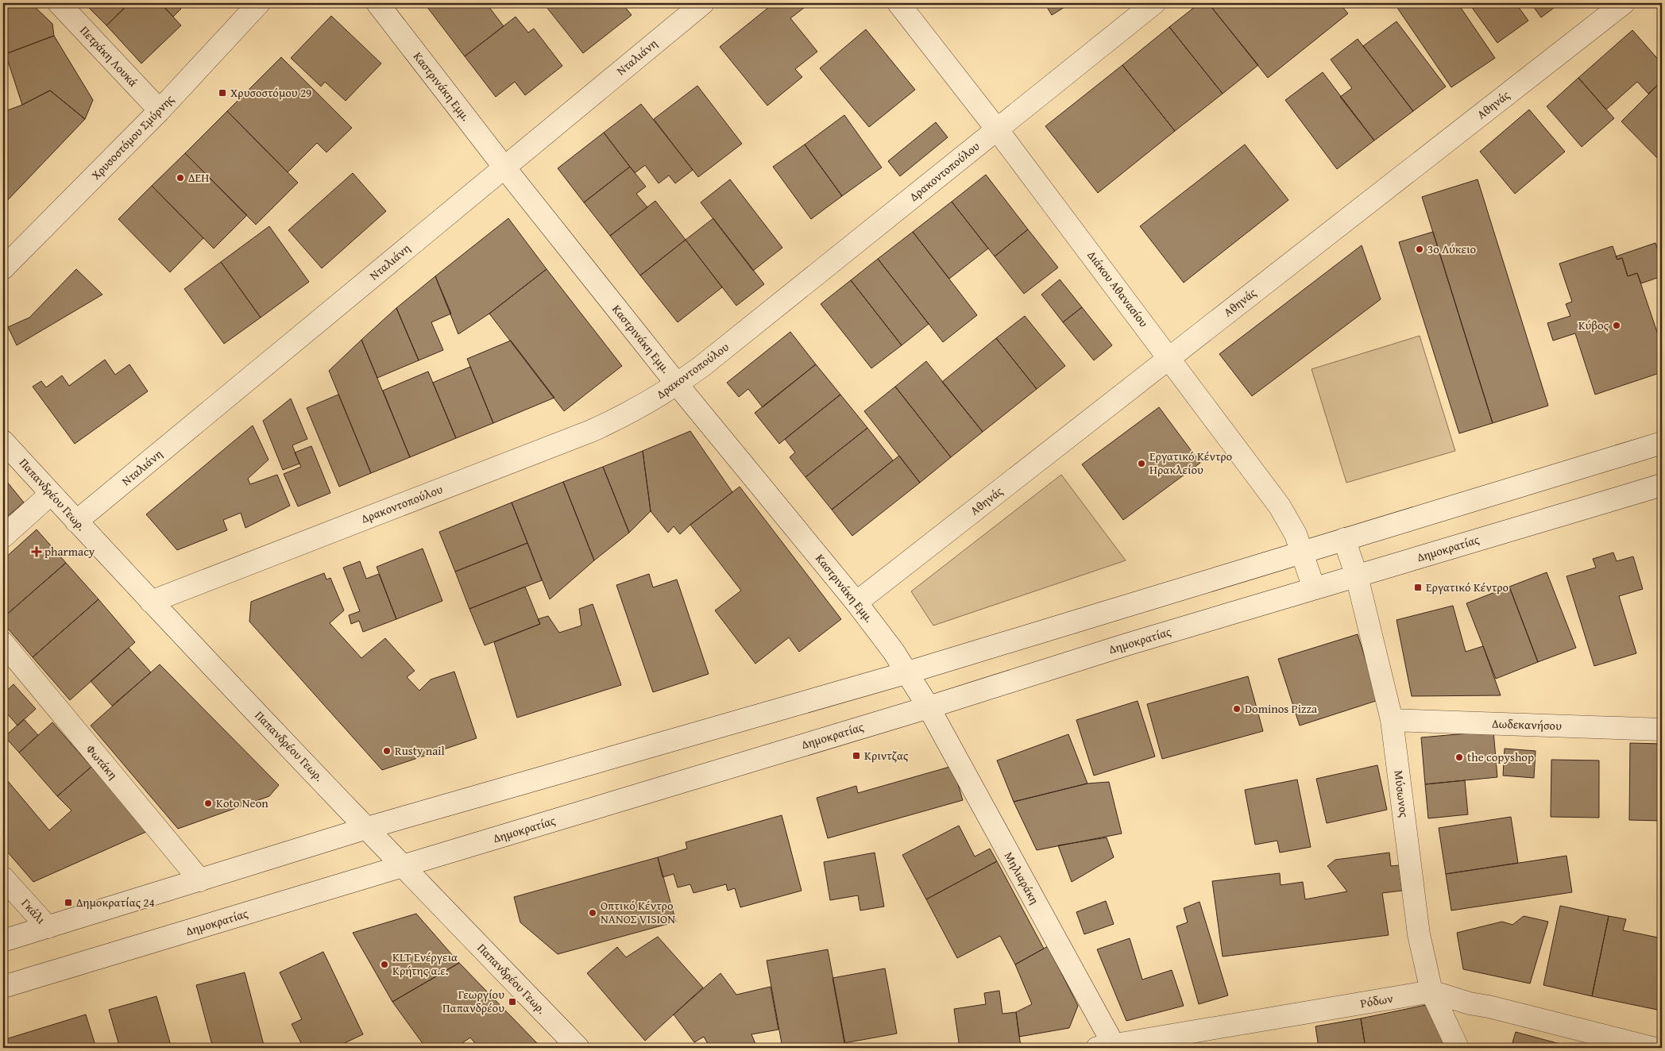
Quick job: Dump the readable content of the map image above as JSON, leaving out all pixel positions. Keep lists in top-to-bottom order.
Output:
{
  "streets": {
    "street": [
      "Πετράκη Λουκά",
      "Νταλιάνη",
      "Καστρινάκη Εμμ.",
      "Αθηνάς",
      "Χρυσοστόμου Σμύρνης",
      "Δρακοντοπούλου",
      "Διάκου Αθανασίου",
      "Παπανδρέου Γεωρ.",
      "Δημοκρατίας",
      "Δωδεκανήσου",
      "Φωτάκη",
      "Μύσωνος",
      "Μηλιαράκη",
      "Γκάλι",
      "Ρόδων"
    ]
  },
  "crossings": [
    ["Πετράκη Λουκά", "Χρυσοστόμου Σμύρνης"],
    ["Νταλιάνη", "Καστρινάκη Εμμ."],
    ["Νταλιάνη", "Παπανδρέου Γεωρ."],
    ["Καστρινάκη Εμμ.", "Αθηνάς"],
    ["Καστρινάκη Εμμ.", "Δρακοντοπούλου"],
    ["Καστρινάκη Εμμ.", "Δημοκρατίας"],
    ["Καστρινάκη Εμμ.", "Μηλιαράκη"],
    ["Αθηνάς", "Διάκου Αθανασίου"],
    ["Δρακοντοπούλου", "Διάκου Αθανασίου"],
    ["Δρακοντοπούλου", "Παπανδρέου Γεωρ."],
    ["Διάκου Αθανασίου", "Δημοκρατίας"],
    ["Παπανδρέου Γεωρ.", "Δημοκρατίας"],
    ["Δημοκρατίας", "Μύσωνος"],
    ["Δημοκρατίας", "Μηλιαράκη"],
    ["Δωδεκανήσου", "Μύσωνος"],
    ["Μύσωνος", "Ρόδων"],
    ["Μηλιαράκη", "Ρόδων"]
  ],
  "places": {
    "transit": [
      "Χρυσοστόμου 29",
      "Εργατικό Κέντρο",
      "Κριντζας",
      "Δημοκρατίας 24",
      "Γεωργίου Παπανδρέου"
    ],
    "other": [
      "ΔΕΗ",
      "3ο Λύκειο",
      "Κύβος",
      "Εργατικό Κέντρο Ηρακλείου",
      "Dominos Pizza",
      "Rusty nail",
      "the copyshop",
      "Koto Neon",
      "Οπτικό Κέντρο ΝΑΝΟΣ VISION",
      "KLT Ενέργεια Κρήτης α.ε."
    ],
    "health": ["pharmacy"]
  }
}
